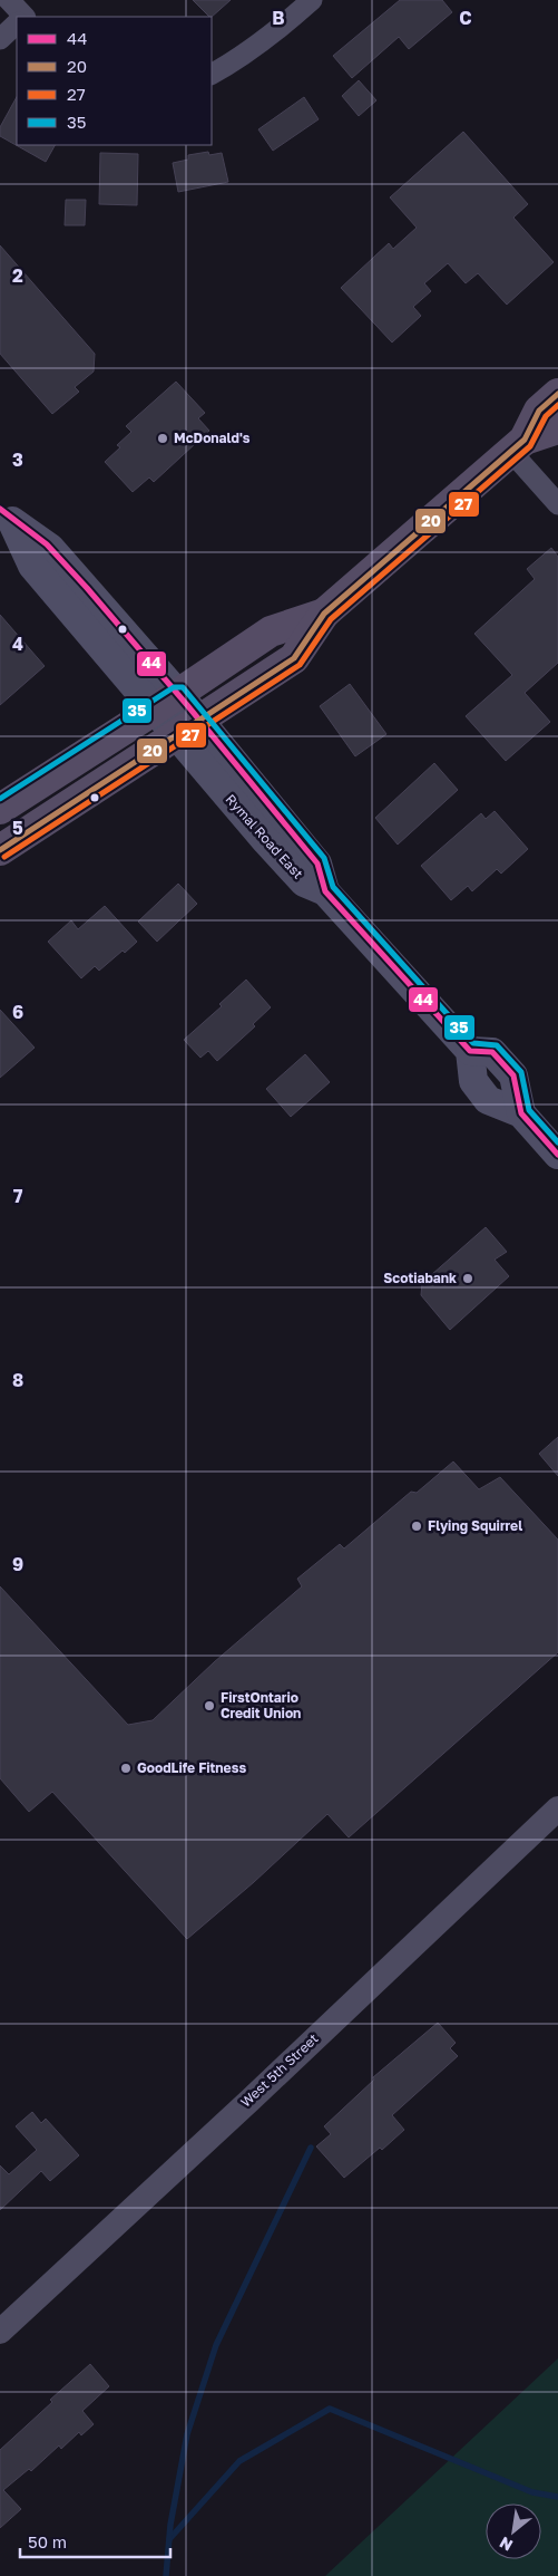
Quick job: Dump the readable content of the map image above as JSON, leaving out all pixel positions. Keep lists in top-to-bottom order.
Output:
{
  "streets": {
    "main road": ["Rymal Road East"],
    "street": ["West 5th Street"]
  },
  "places": [
    "McDonald's",
    "Scotiabank",
    "Flying Squirrel",
    "FirstOntario Credit Union",
    "GoodLife Fitness"
  ],
  "lines": [
    "transit line 20",
    "transit line 27",
    "transit line 44",
    "transit line 35"
  ],
  "legend": [
    "44",
    "20",
    "27",
    "35"
  ],
  "scale_bar": "50 m",
  "north": "bottom left",
  "grid": {
    "columns": ["B", "C"],
    "rows": [
      "2",
      "3",
      "4",
      "5",
      "6",
      "7",
      "8",
      "9"
    ]
  }
}
